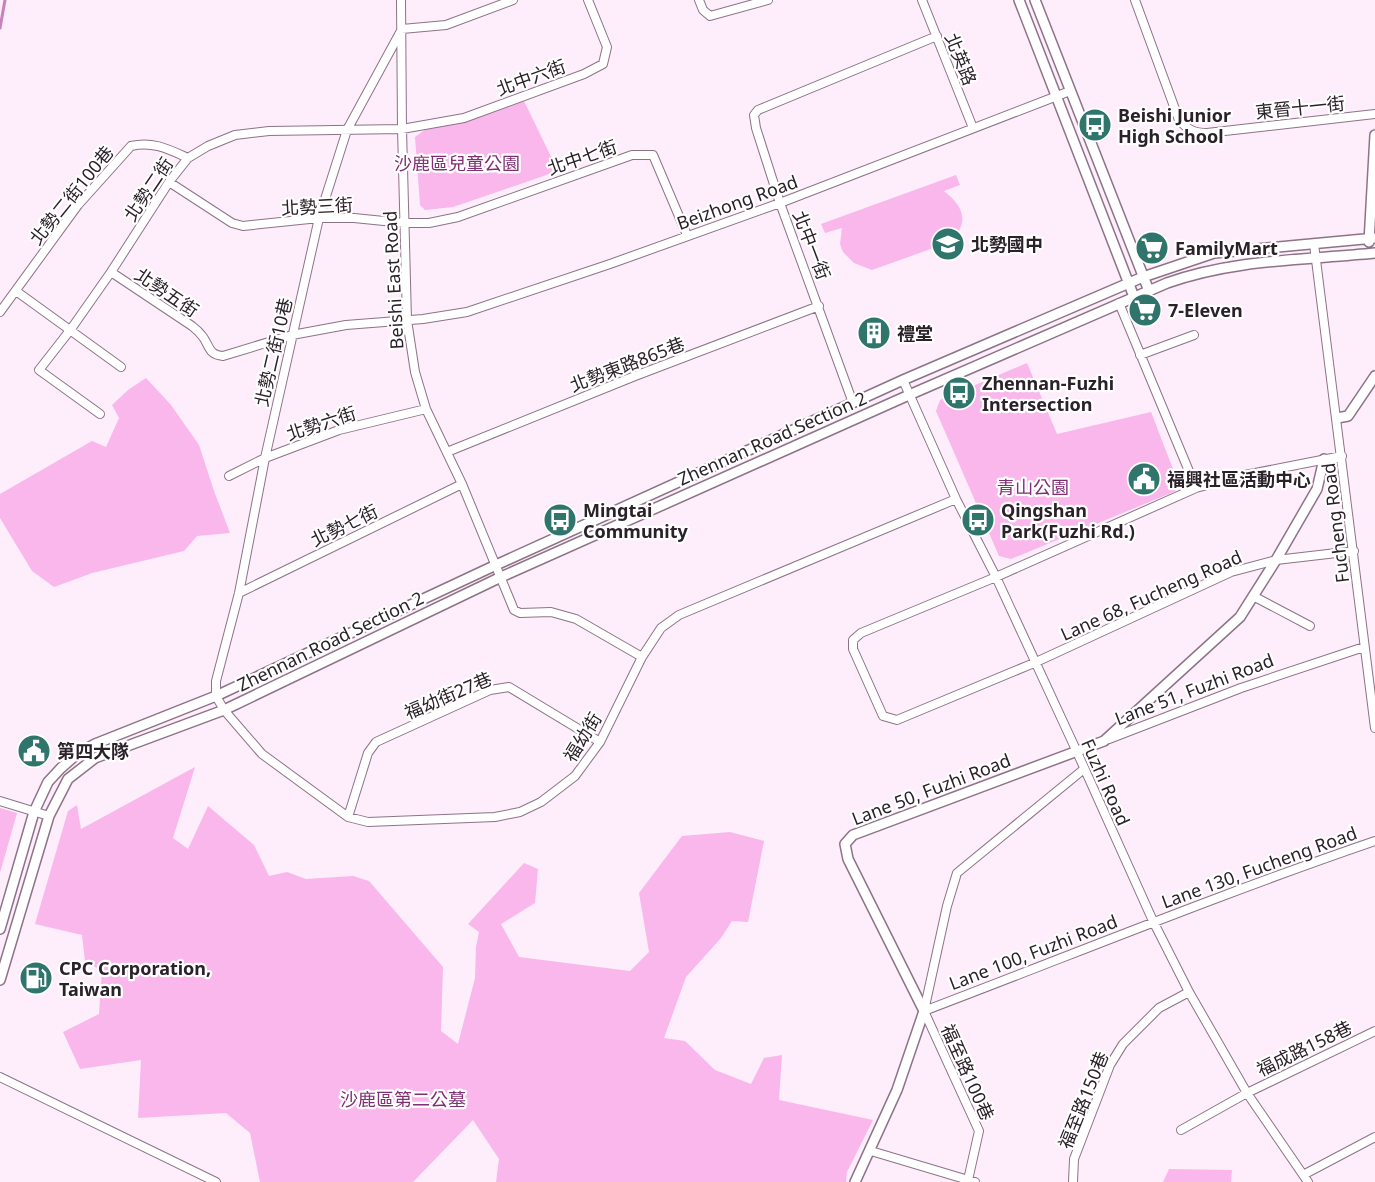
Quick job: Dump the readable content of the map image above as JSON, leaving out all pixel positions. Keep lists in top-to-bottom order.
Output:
{
  "streets": {
    "street": [
      "北英路",
      "北中六街",
      "東晉十一街",
      "北中七街",
      "北勢二街",
      "北勢二街100巷",
      "Beizhong Road",
      "北勢三街",
      "北中一街",
      "Beishi East Road",
      "北勢五街",
      "北勢二街10巷",
      "北勢東路865巷",
      "北勢六街",
      "Zhennan Road Section 2",
      "Fucheng Road",
      "北勢七街",
      "Lane 68, Fucheng Road",
      "Lane 51, Fuzhi Road",
      "福幼街27巷",
      "福幼街",
      "Fuzhi Road",
      "Lane 50, Fuzhi Road",
      "Lane 130, Fucheng Road",
      "Lane 100, Fuzhi Road",
      "福成路158巷",
      "福至路100巷",
      "福至路150巷"
    ]
  },
  "crossings": [
    ["北英路", "Beizhong Road"],
    ["北英路", "北中一街"],
    ["北中六街", "北勢二街"],
    ["北中六街", "Beishi East Road"],
    ["北中七街", "Beizhong Road"],
    ["北中七街", "北勢三街"],
    ["北中七街", "Beishi East Road"],
    ["北勢二街", "北勢二街100巷"],
    ["北勢二街", "北勢三街"],
    ["北勢二街", "Beishi East Road"],
    ["北勢二街", "北勢五街"],
    ["北勢二街", "北勢二街10巷"],
    ["Beizhong Road", "北中一街"],
    ["Beizhong Road", "Beishi East Road"],
    ["Beizhong Road", "北勢五街"],
    ["北勢三街", "Beishi East Road"],
    ["北勢三街", "北勢二街10巷"],
    ["北中一街", "北勢東路865巷"],
    ["北中一街", "Zhennan Road Section 2"],
    ["Beishi East Road", "北勢五街"],
    ["Beishi East Road", "北勢二街10巷"],
    ["Beishi East Road", "北勢東路865巷"],
    ["Beishi East Road", "北勢六街"],
    ["Beishi East Road", "Zhennan Road Section 2"],
    ["Beishi East Road", "北勢七街"],
    ["Beishi East Road", "福幼街"],
    ["北勢五街", "北勢二街10巷"],
    ["北勢二街10巷", "北勢六街"],
    ["北勢二街10巷", "Zhennan Road Section 2"],
    ["北勢二街10巷", "北勢七街"],
    ["北勢二街10巷", "福幼街"],
    ["Zhennan Road Section 2", "Fucheng Road"],
    ["Zhennan Road Section 2", "福幼街"],
    ["Zhennan Road Section 2", "Fuzhi Road"],
    ["Fucheng Road", "Lane 68, Fucheng Road"],
    ["Fucheng Road", "Lane 51, Fuzhi Road"],
    ["Lane 68, Fucheng Road", "Lane 51, Fuzhi Road"],
    ["Lane 68, Fucheng Road", "Fuzhi Road"],
    ["Lane 51, Fuzhi Road", "Lane 50, Fuzhi Road"],
    ["福幼街27巷", "福幼街"],
    ["福幼街", "Fuzhi Road"],
    ["Fuzhi Road", "Lane 50, Fuzhi Road"],
    ["Fuzhi Road", "Lane 130, Fucheng Road"],
    ["Fuzhi Road", "Lane 100, Fuzhi Road"],
    ["Fuzhi Road", "福成路158巷"],
    ["Fuzhi Road", "福至路150巷"],
    ["Lane 50, Fuzhi Road", "Lane 100, Fuzhi Road"],
    ["Lane 50, Fuzhi Road", "福至路100巷"],
    ["Lane 130, Fucheng Road", "Lane 100, Fuzhi Road"],
    ["Lane 100, Fuzhi Road", "福至路100巷"]
  ],
  "parks": ["沙鹿區兒童公園", "青山公園", "沙鹿區第二公墓"],
  "places": {
    "bus stop": [
      "Beishi Junior High School",
      "Zhennan-Fuzhi Intersection",
      "Mingtai Community",
      "Qingshan Park(Fuzhi Rd.)"
    ],
    "school or university": ["北勢國中"],
    "supermarket": ["FamilyMart", "7-Eleven"],
    "building": ["禮堂"],
    "public building": ["福興社區活動中心", "第四大隊"],
    "fuel station": ["CPC Corporation, Taiwan"]
  }
}
